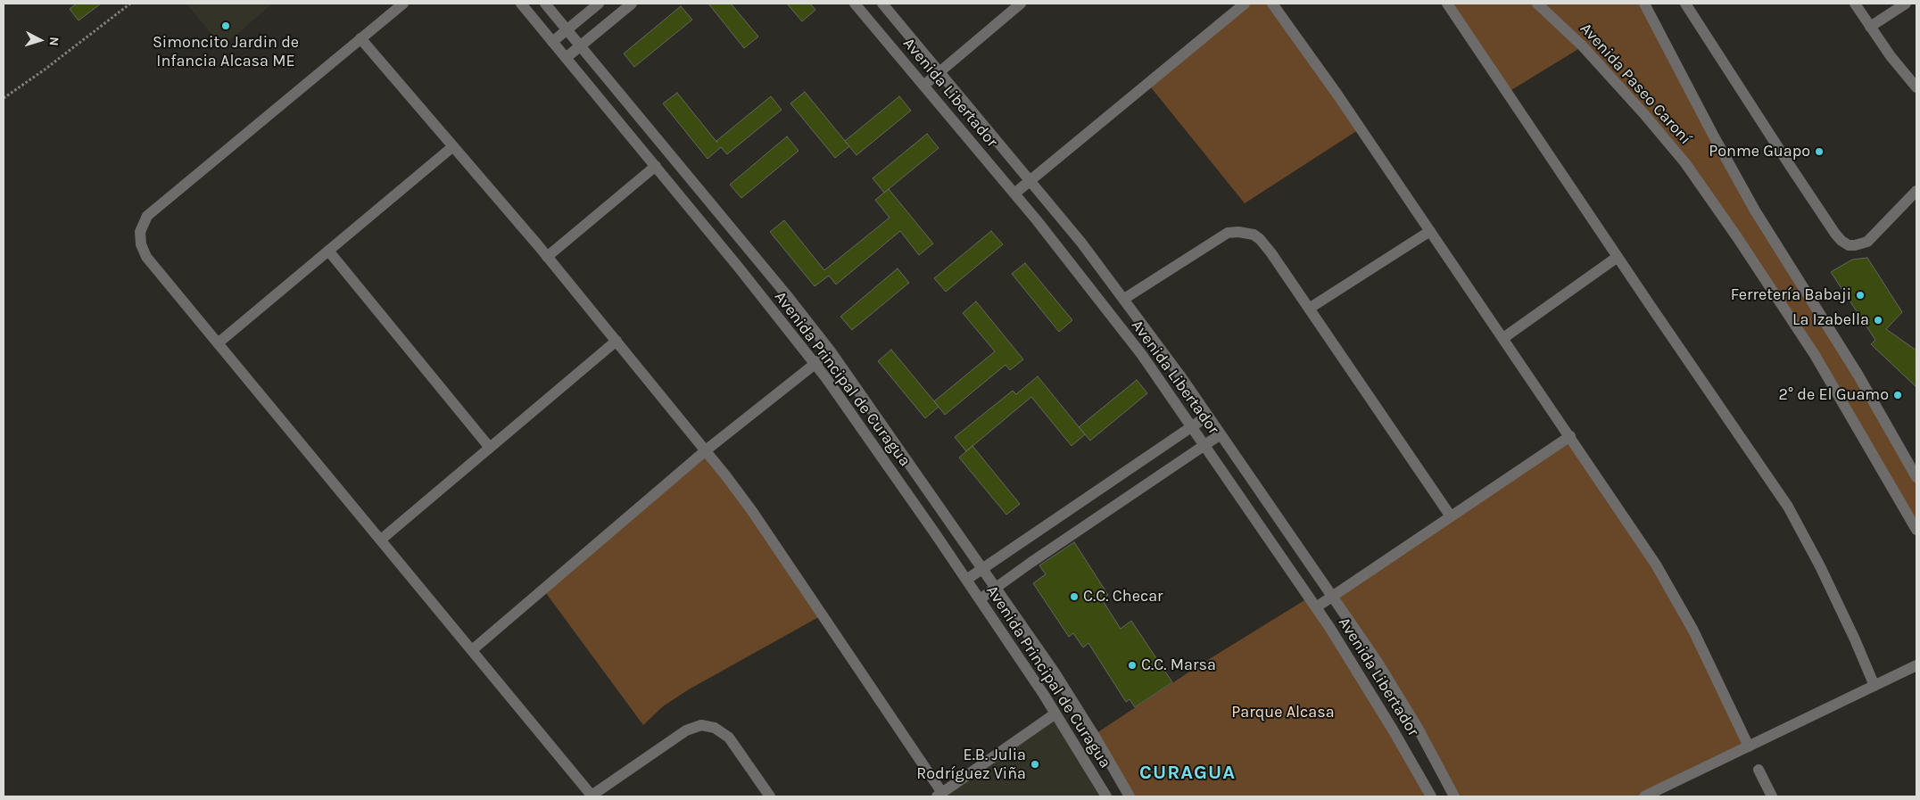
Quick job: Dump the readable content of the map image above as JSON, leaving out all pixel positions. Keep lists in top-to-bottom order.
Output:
{
  "streets": {
    "street": ["Avenida Paseo Caroní", "Avenida Libertador", "Avenida Principal de Curagua"]
  },
  "districts": ["CURAGUA"],
  "parks": ["Parque Alcasa"],
  "places": [
    "Simoncito Jardin de Infancia Alcasa ME",
    "Ponme Guapo",
    "Ferretería Babaji",
    "La Izabella",
    "2° de El Guamo",
    "C.C. Checar",
    "C.C. Marsa",
    "E.B. Julia Rodríguez Viña"
  ],
  "north": "right"
}
